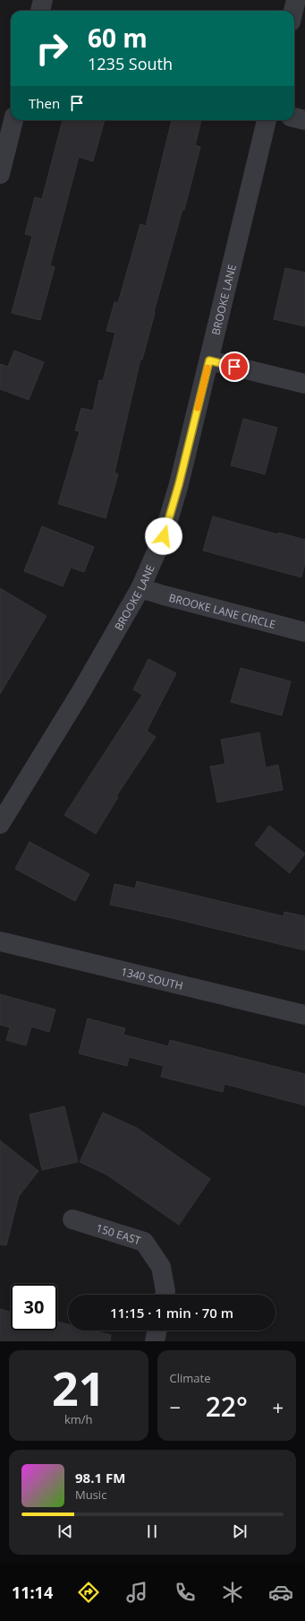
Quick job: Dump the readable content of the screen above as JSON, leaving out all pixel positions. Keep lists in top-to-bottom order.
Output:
{
  "streets": {
    "street": [
      "BROOKE LANE",
      "BROOKE LANE CIRCLE",
      "1340 SOUTH",
      "150 EAST"
    ]
  },
  "crossings": [
    ["BROOKE LANE", "BROOKE LANE CIRCLE"]
  ],
  "page": {
    "turn": ["60 m", "1235 South"],
    "then": "Then",
    "limit": "30",
    "trip": "11:15 · 1 min · 70 m",
    "tile": [
      ["21", "km/h"],
      "Climate"
    ],
    "heat": ["−", "22°", "+"],
    "song": ["98.1 FM", "Music"],
    "tabs": "11:14"
  }
}
